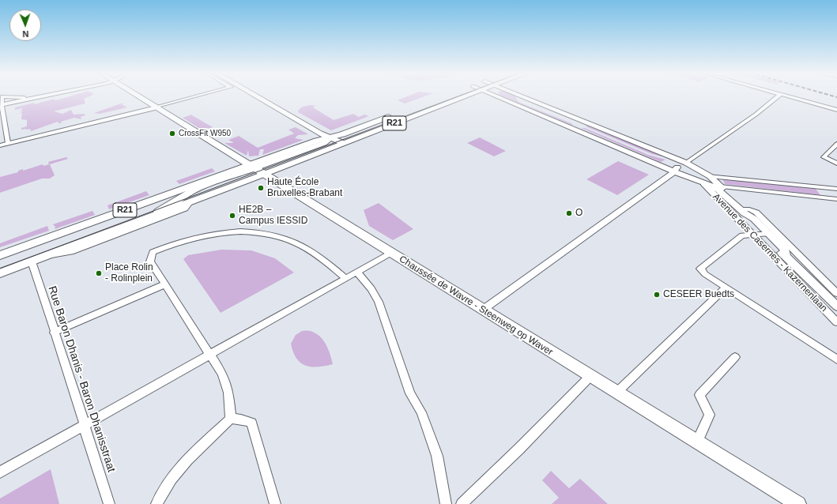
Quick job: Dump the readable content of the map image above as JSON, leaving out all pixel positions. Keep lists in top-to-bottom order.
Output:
{
  "streets": {
    "main road": ["R21", "Chaussée de Wavre - Steenweg op Waver"],
    "street": ["Avenue des Casernes - Kazernenlaan", "Rue Baron Dhanis - Baron Dhanisstraat"]
  },
  "crossings": [
    ["R21", "Chaussée de Wavre - Steenweg op Waver"],
    ["R21", "Rue Baron Dhanis - Baron Dhanisstraat"]
  ],
  "places": [
    "CrossFit W950",
    "Haute École Bruxelles-Brabant",
    "O",
    "HE2B – Campus IESSID",
    "Place Rolin - Rolinplein",
    "CESEER Buedts"
  ],
  "north": "bottom"
}
